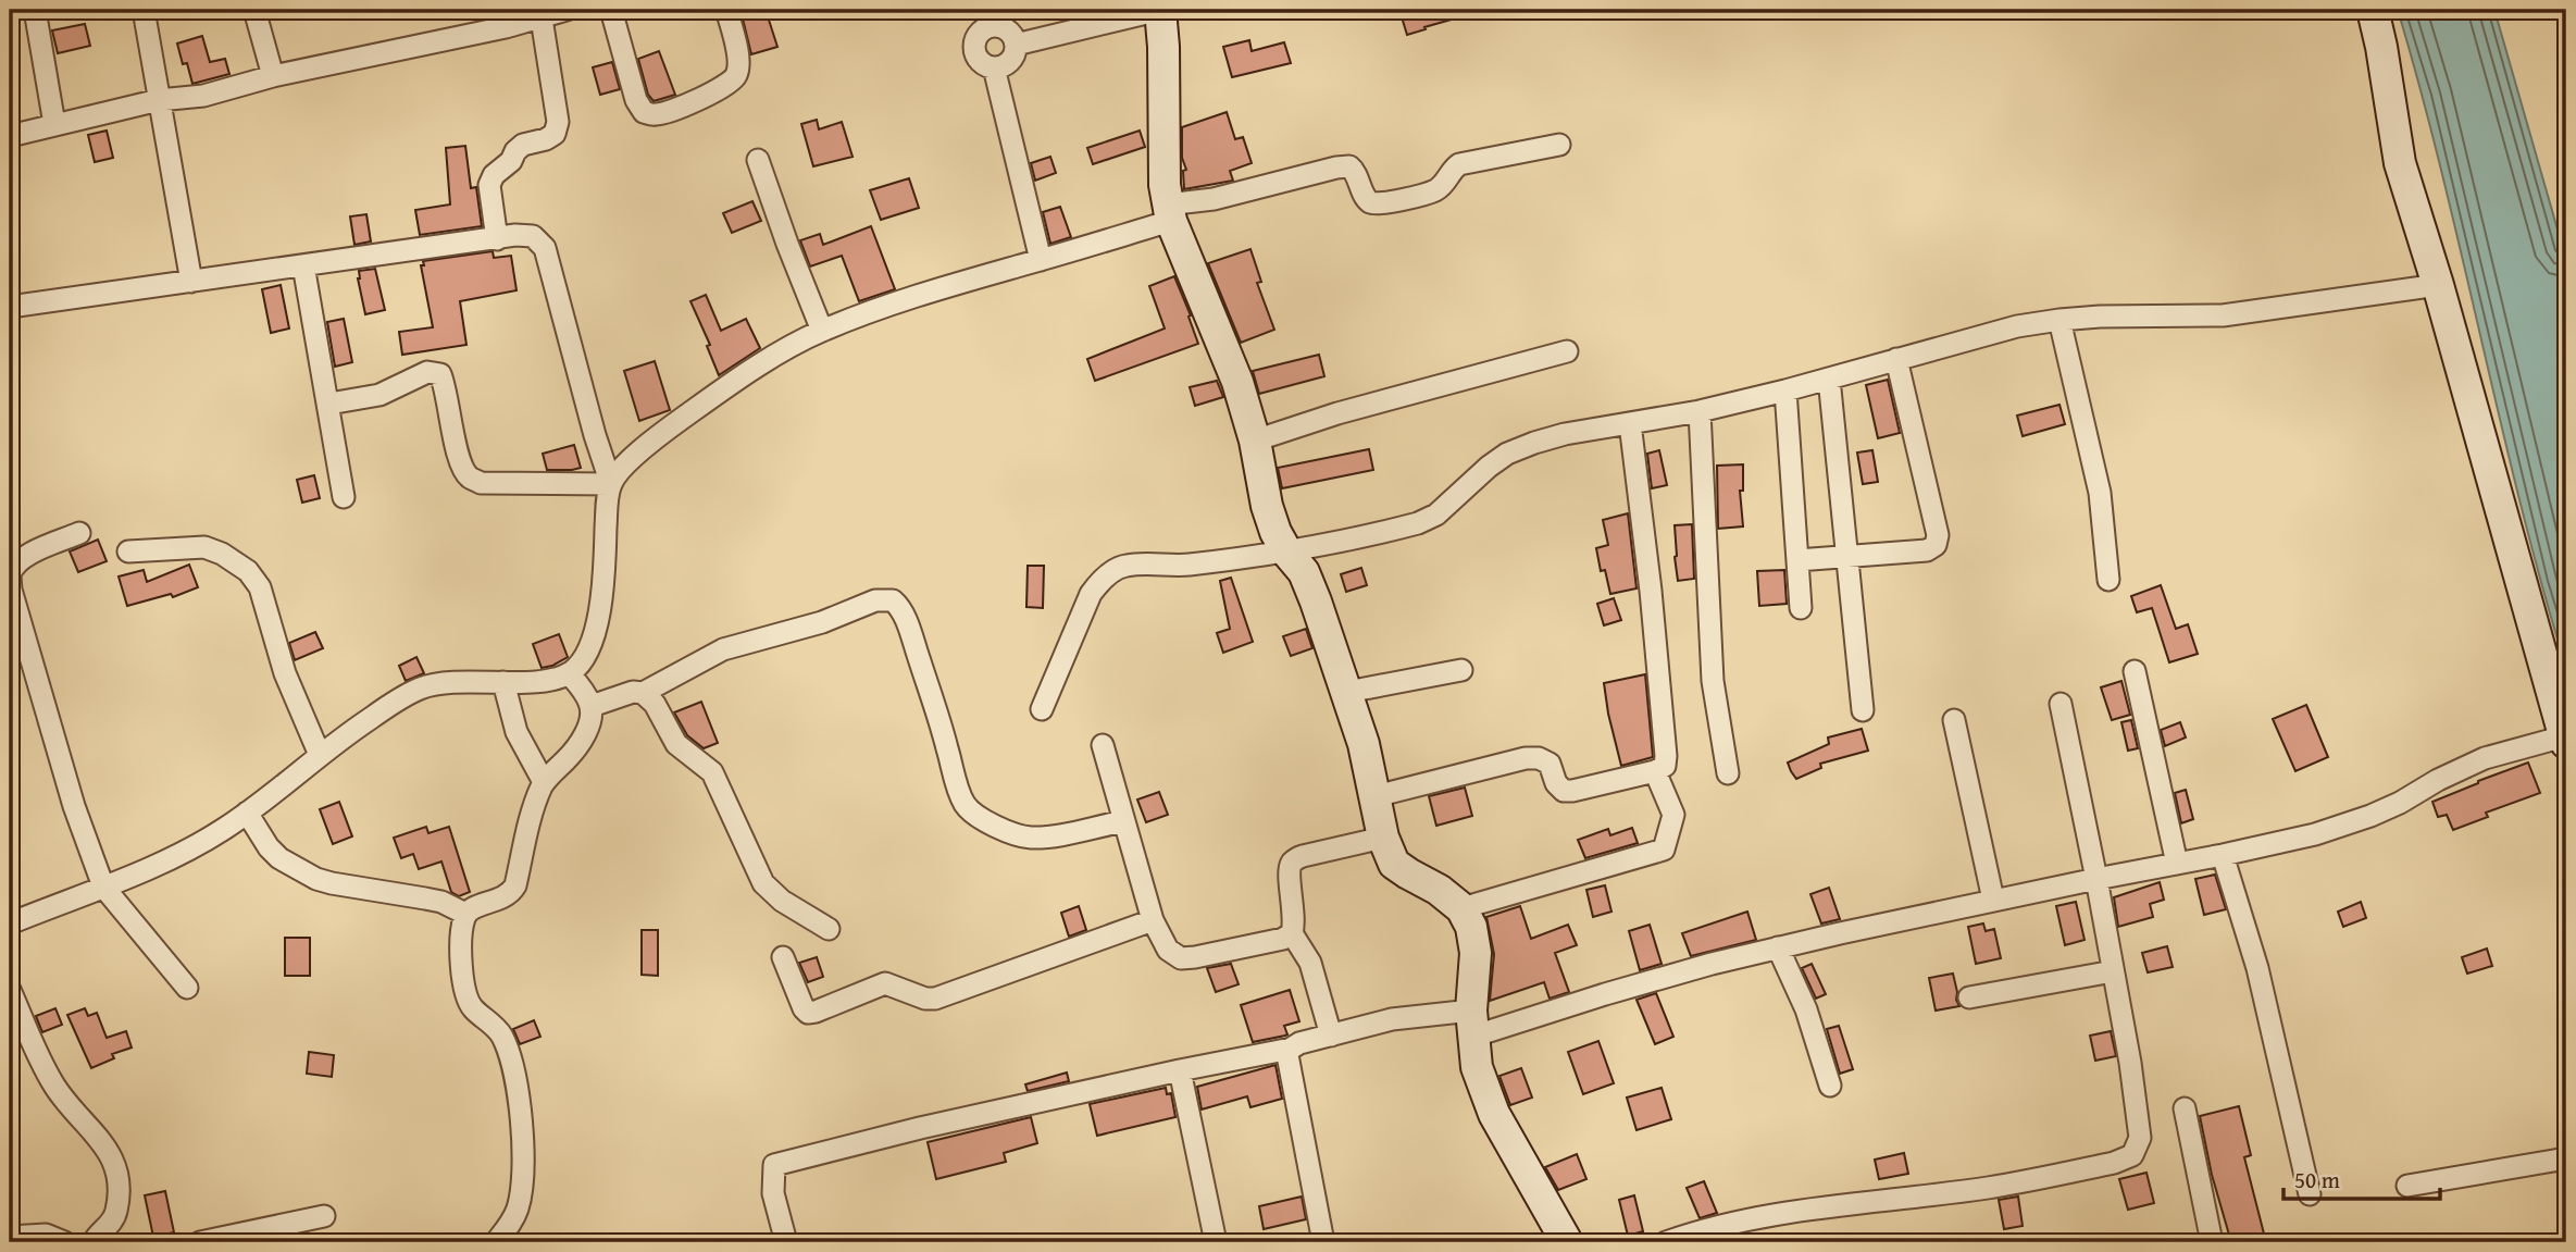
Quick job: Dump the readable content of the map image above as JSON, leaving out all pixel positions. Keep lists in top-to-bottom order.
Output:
{
  "scale_bar": "50 m"
}
